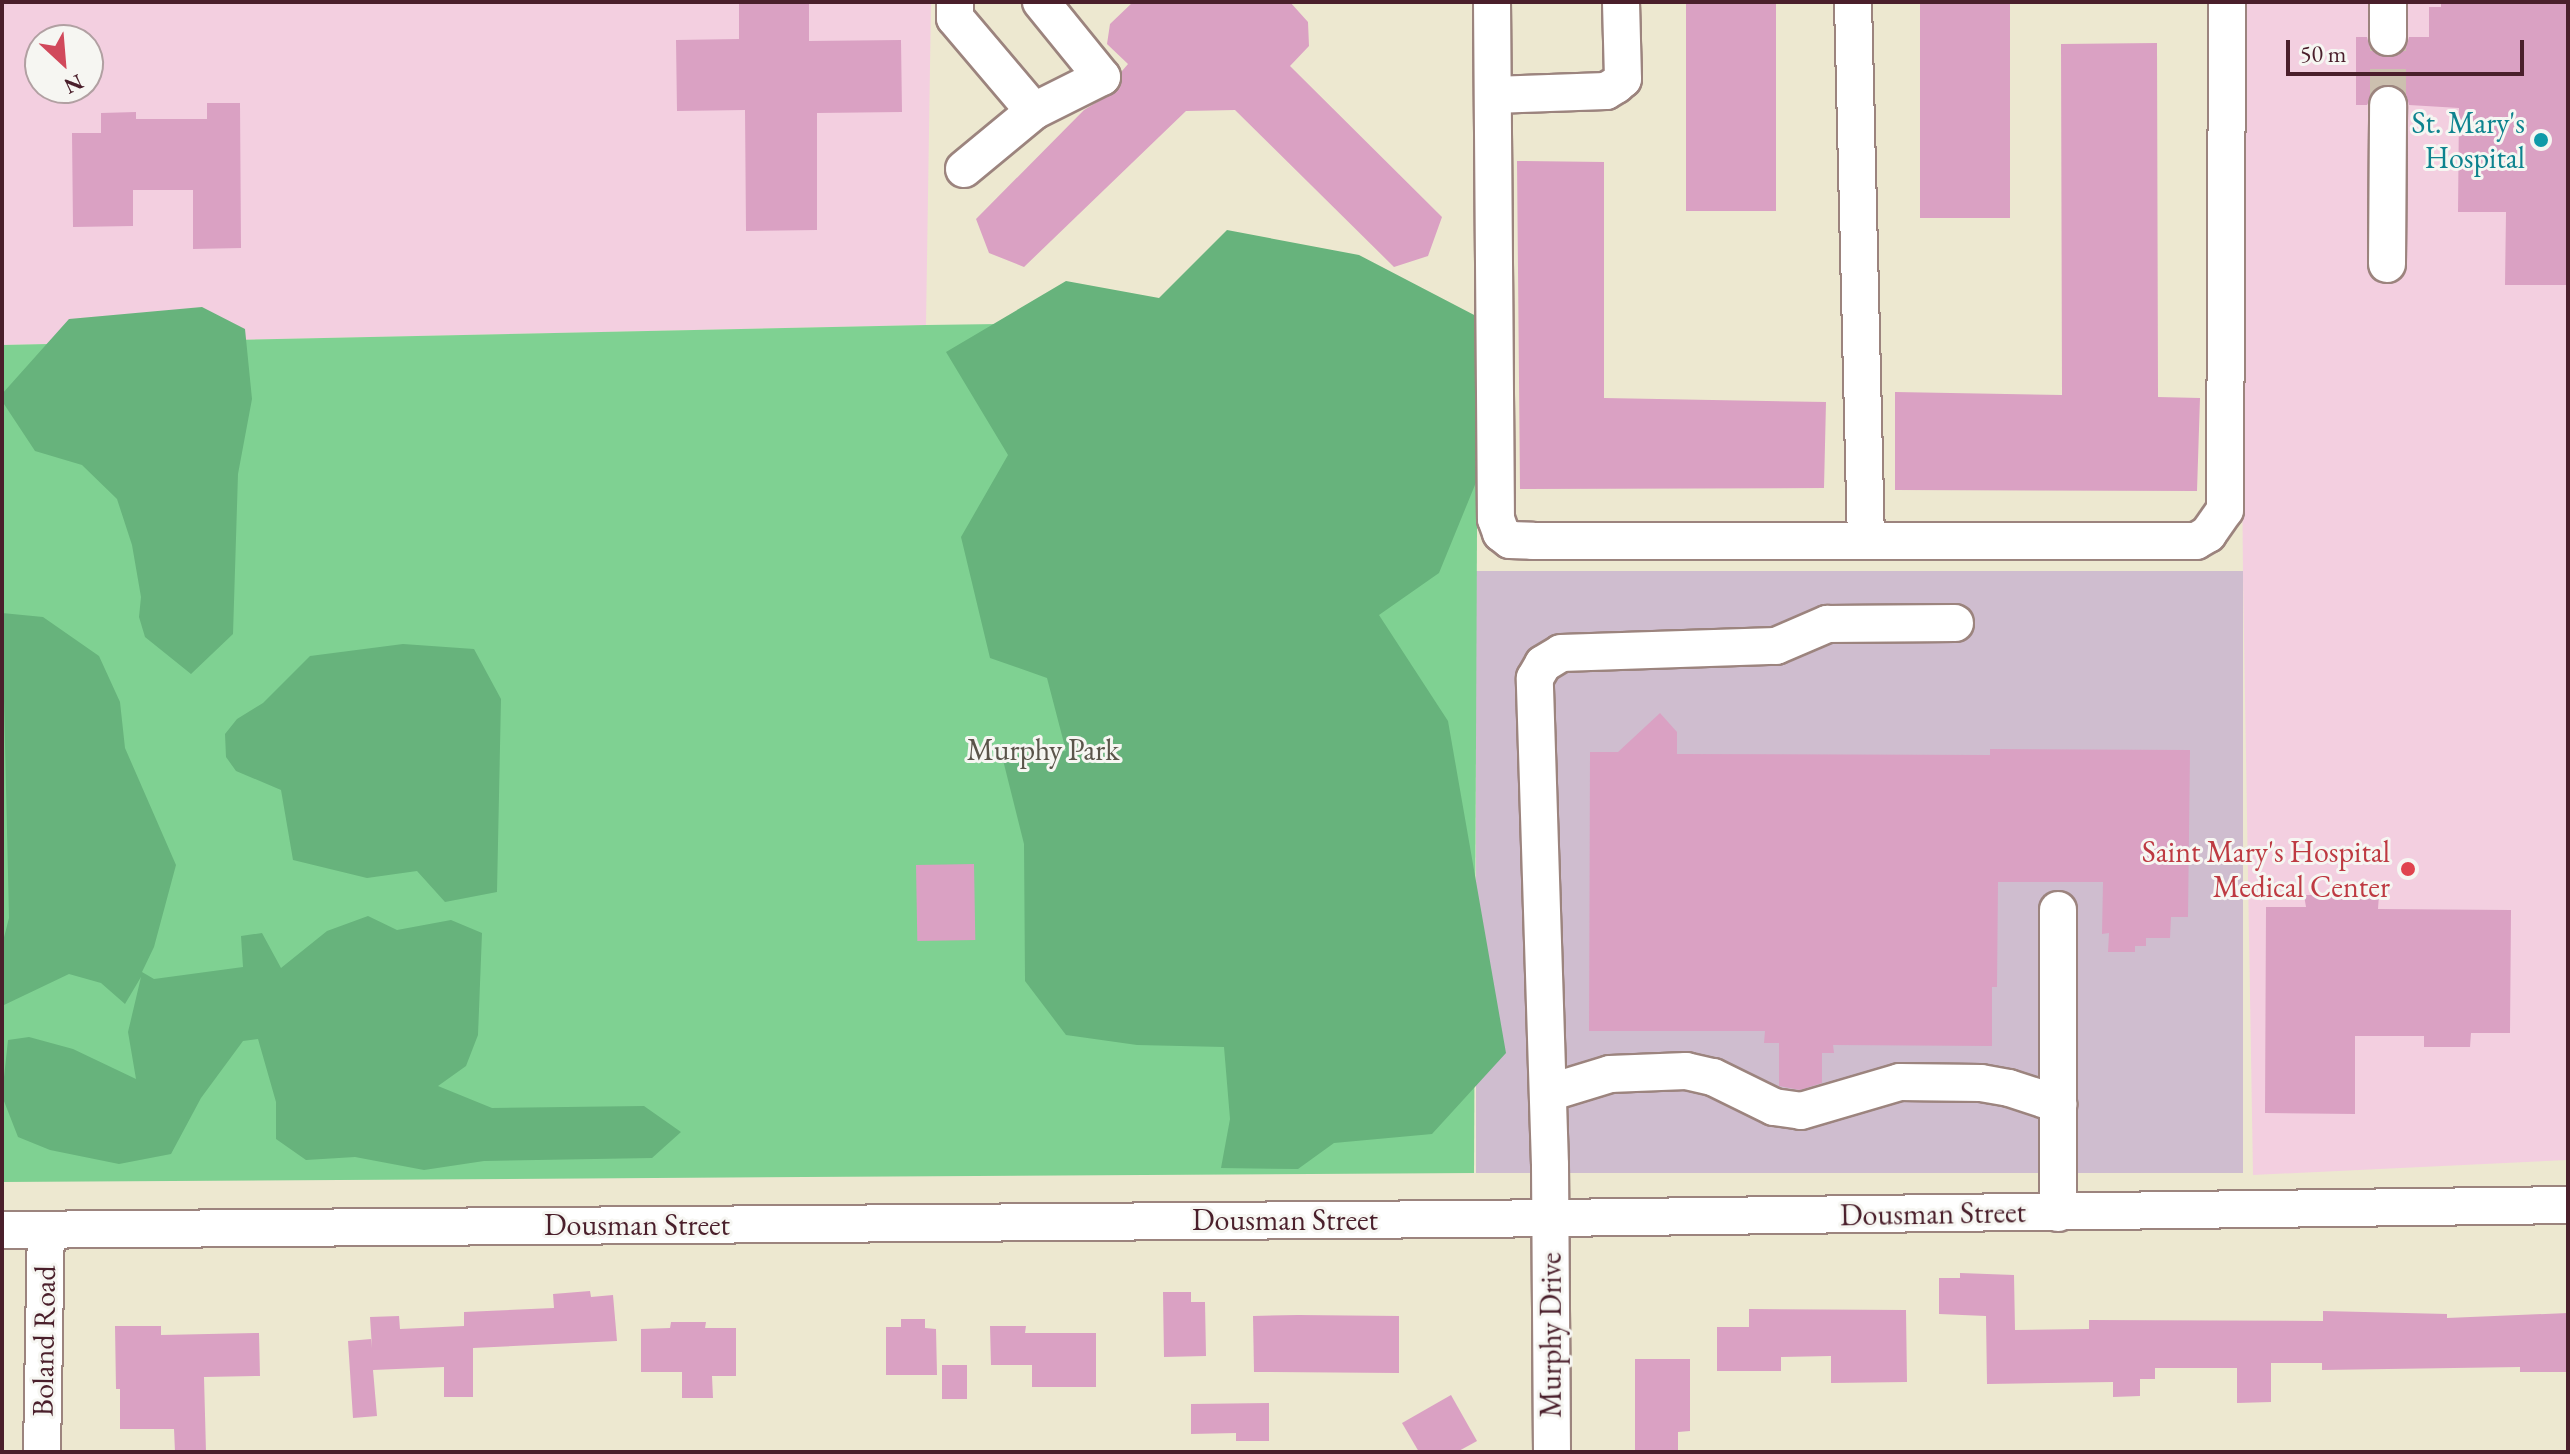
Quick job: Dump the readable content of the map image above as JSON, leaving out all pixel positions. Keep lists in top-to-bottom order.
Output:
{
  "streets": {
    "street": ["Dousman Street", "Murphy Drive", "Boland Road"]
  },
  "crossings": [
    ["Dousman Street", "Murphy Drive"],
    ["Dousman Street", "Boland Road"]
  ],
  "parks": ["Murphy Park"],
  "places": ["St. Mary's Hospital", "Saint Mary's Hospital Medical Center"],
  "scale_bar": "50 m",
  "north": "bottom right"
}
